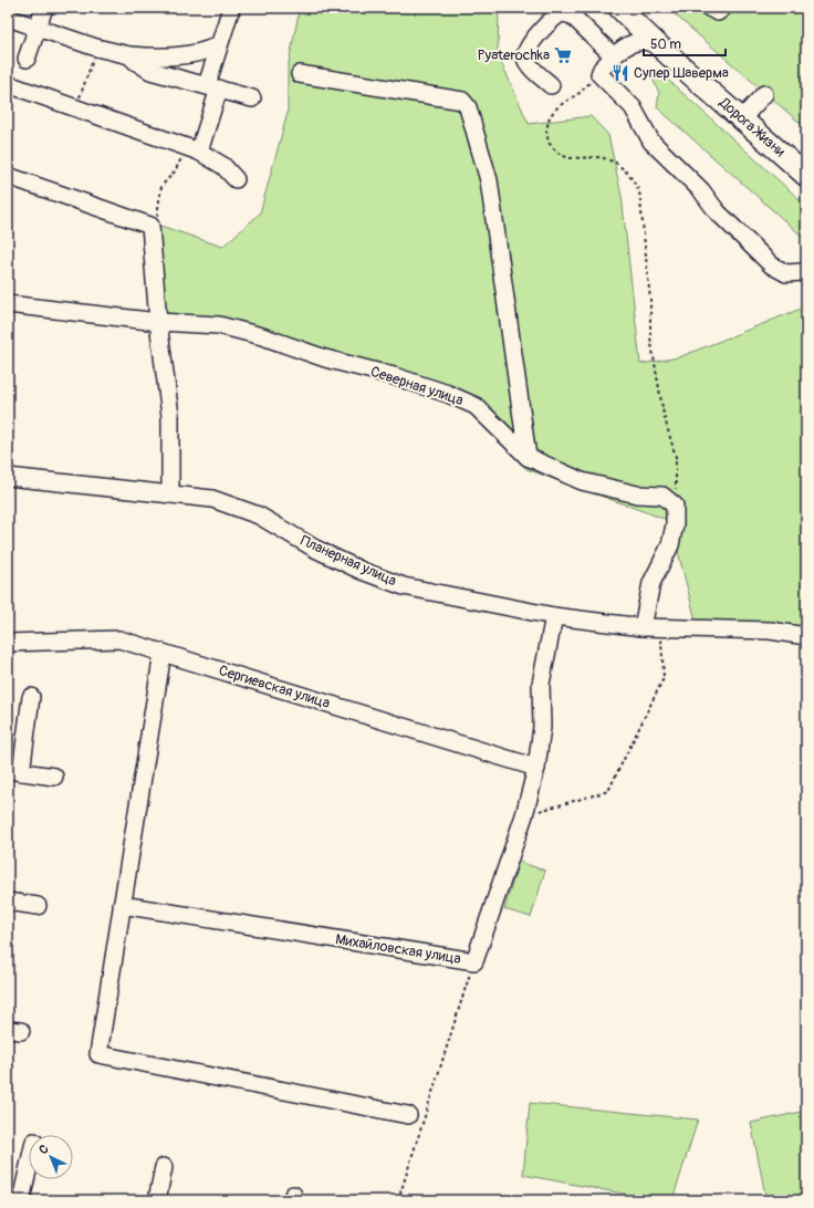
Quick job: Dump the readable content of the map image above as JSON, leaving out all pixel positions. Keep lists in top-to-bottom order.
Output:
{
  "streets": {
    "main road": ["Дорога Жизни"],
    "street": [
      "Северная улица",
      "Планерная улица",
      "Сергиевская улица",
      "Михайловская улица"
    ]
  },
  "crossings": [
    ["Планерная улица", "Михайловская улица"],
    ["Сергиевская улица", "Михайловская улица"]
  ],
  "places": {
    "supermarket": ["Pyaterochka"],
    "restaurant": ["Супер Шаверма"]
  },
  "scale_bar": "50 m",
  "north": "top left"
}
